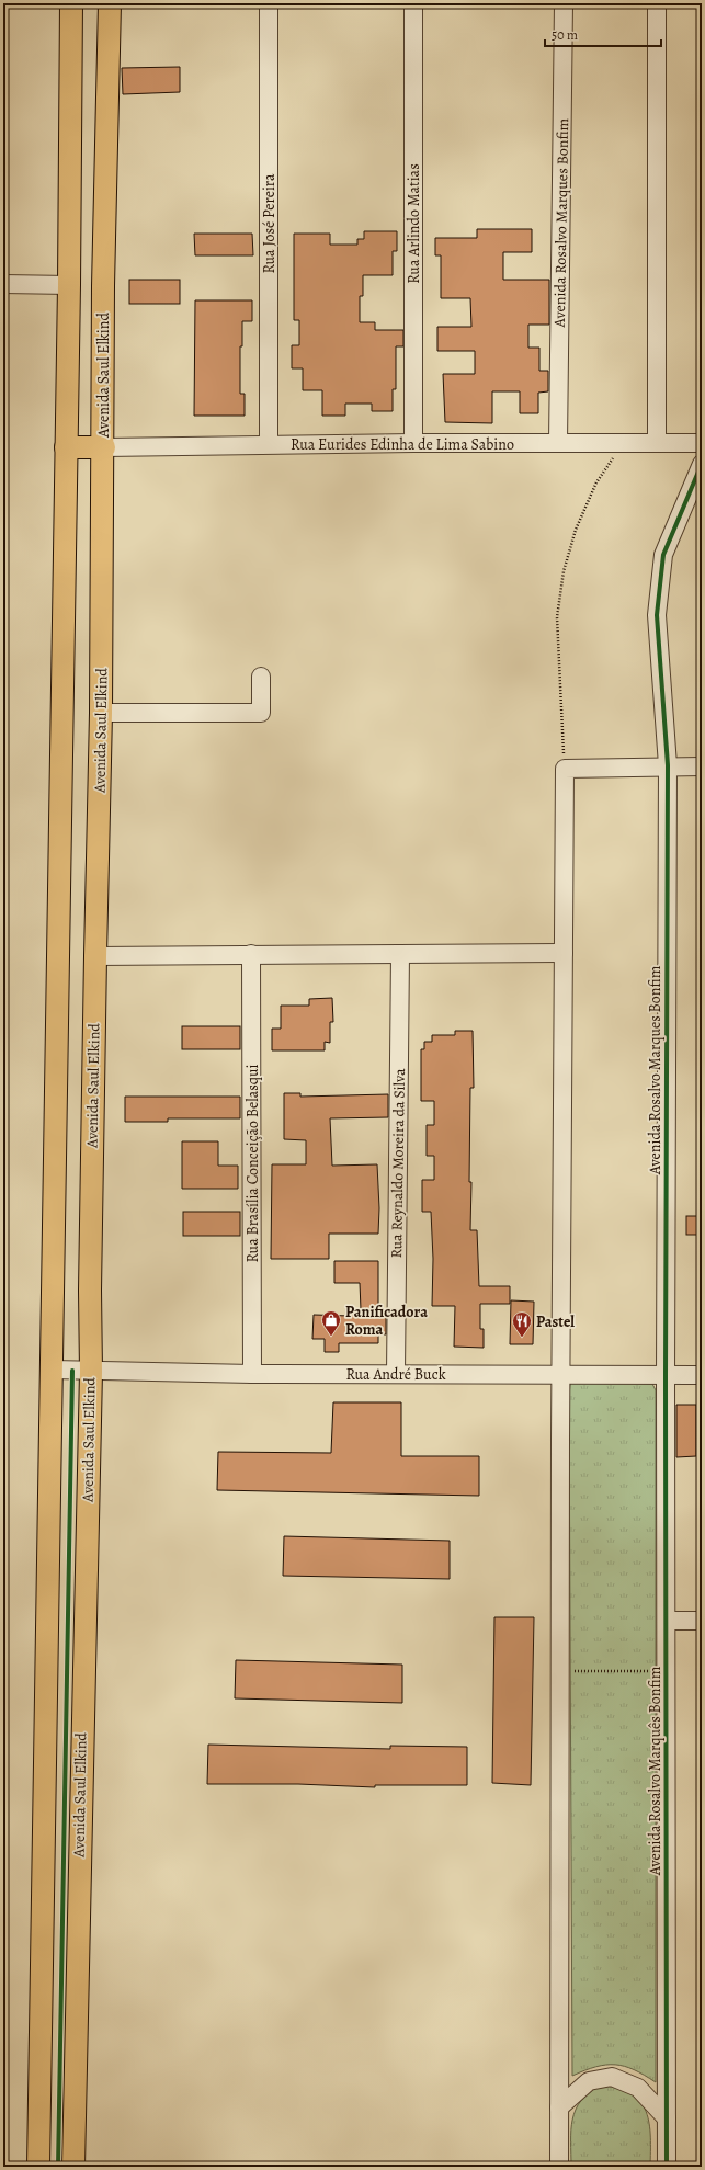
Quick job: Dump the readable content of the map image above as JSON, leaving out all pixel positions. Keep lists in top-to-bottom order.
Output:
{
  "streets": {
    "main road": ["Avenida Saul Elkind"],
    "street": [
      "Avenida Rosalvo Marques Bonfim",
      "Rua José Pereira",
      "Rua Arlindo Matias",
      "Rua Eurides Edinha de Lima Sabino",
      "Rua Brasília Conceição Belasqui",
      "Rua Reynaldo Moreira da Silva",
      "Rua André Buck",
      "Avenida Rosalvo Marquês Bonfim"
    ]
  },
  "crossings": [
    ["Avenida Rosalvo Marques Bonfim", "Rua Eurides Edinha de Lima Sabino"],
    ["Avenida Rosalvo Marques Bonfim", "Rua André Buck"],
    ["Avenida Rosalvo Marques Bonfim", "Avenida Rosalvo Marquês Bonfim"],
    ["Rua José Pereira", "Rua Eurides Edinha de Lima Sabino"],
    ["Rua Arlindo Matias", "Rua Eurides Edinha de Lima Sabino"],
    ["Avenida Saul Elkind", "Rua Eurides Edinha de Lima Sabino"],
    ["Avenida Saul Elkind", "Rua André Buck"],
    ["Rua Brasília Conceição Belasqui", "Rua André Buck"],
    ["Rua Reynaldo Moreira da Silva", "Rua André Buck"],
    ["Rua André Buck", "Avenida Rosalvo Marquês Bonfim"]
  ],
  "places": {
    "shop": ["Panificadora Roma"],
    "restaurant": ["Pastel"]
  },
  "scale_bar": "50 m"
}
